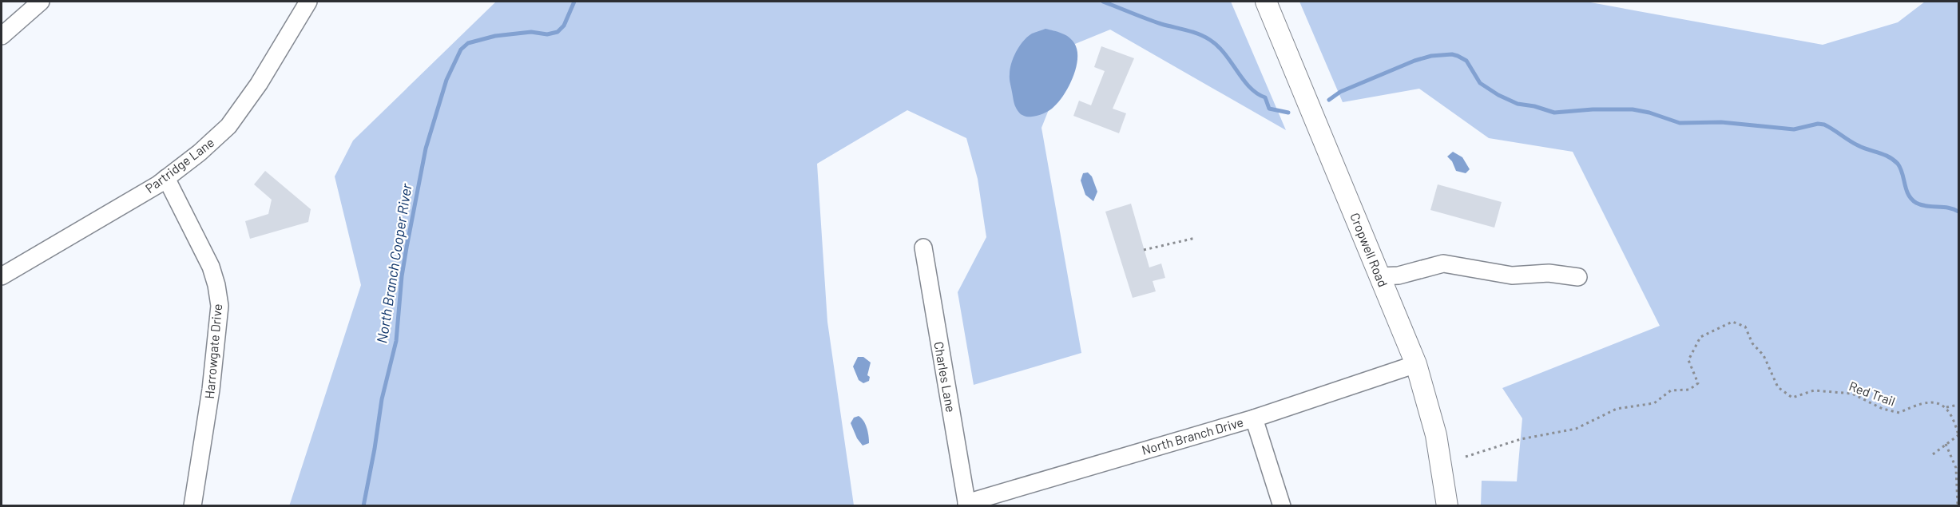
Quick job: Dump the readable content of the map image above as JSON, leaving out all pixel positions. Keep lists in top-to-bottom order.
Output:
{
  "streets": {
    "street": [
      "Partridge Lane",
      "Cropwell Road",
      "Harrowgate Drive",
      "Charles Lane",
      "North Branch Drive"
    ],
    "path": ["Red Trail"]
  },
  "crossings": [
    ["Partridge Lane", "Harrowgate Drive"],
    ["Cropwell Road", "North Branch Drive"],
    ["Charles Lane", "North Branch Drive"]
  ],
  "water": ["North Branch Cooper River"]
}
